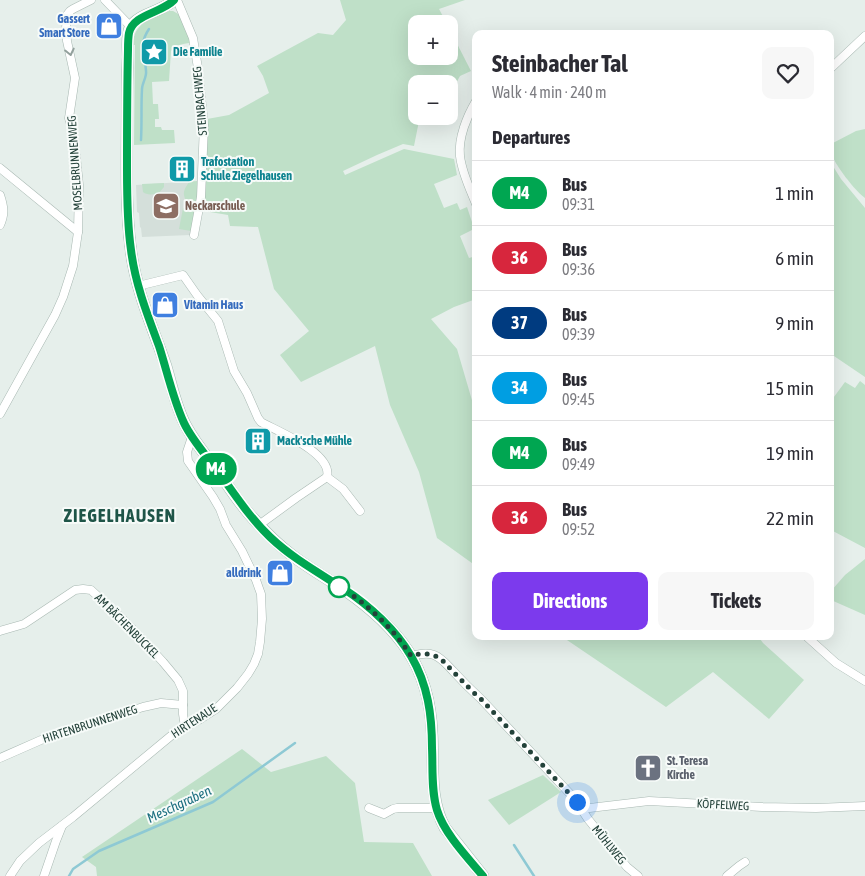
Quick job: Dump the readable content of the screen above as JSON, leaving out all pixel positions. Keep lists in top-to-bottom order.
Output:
{
  "streets": {
    "street": [
      "STEINBACHWEG",
      "MOSELBRUNNENWEG",
      "AM BÄCHENBUCKEL",
      "HIRTENAUE",
      "HIRTENBRUNNENWEG",
      "KÖPFELWEG",
      "MÜHLWEG"
    ]
  },
  "crossings": [
    ["AM BÄCHENBUCKEL", "HIRTENAUE"],
    ["AM BÄCHENBUCKEL", "HIRTENBRUNNENWEG"],
    ["KÖPFELWEG", "MÜHLWEG"]
  ],
  "one_way": ["MOSELBRUNNENWEG"],
  "districts": ["ZIEGELHAUSEN"],
  "water": ["Meschgraben"],
  "places": {
    "shop": ["Gassert Smart Store", "Vitamin Haus", "alldrink"],
    "place": ["Die Familie"],
    "building": ["Trafostation Schule Ziegelhausen", "Mack'sche Mühle"],
    "school or university": ["Neckarschule"],
    "church": ["St. Teresa Kirche"]
  },
  "lines": ["bus line M4"],
  "page": {
    "on_map": "M4",
    "map_buttons": ["+", "−"],
    "heading": [
      ["Steinbacher Tal", "Walk · 4 min · 240 m"],
      "Departures"
    ],
    "list": [
      {
        "mark": "M4",
        "name": "Bus",
        "note": "09:31",
        "value": "1 min"
      },
      {
        "mark": "36",
        "name": "Bus",
        "note": "09:36",
        "value": "6 min"
      },
      {
        "mark": "37",
        "name": "Bus",
        "note": "09:39",
        "value": "9 min"
      },
      {
        "mark": "34",
        "name": "Bus",
        "note": "09:45",
        "value": "15 min"
      },
      {
        "mark": "M4",
        "name": "Bus",
        "note": "09:49",
        "value": "19 min"
      },
      {
        "mark": "36",
        "name": "Bus",
        "note": "09:52",
        "value": "22 min"
      }
    ],
    "buttons": ["Directions", "Tickets"]
  }
}
